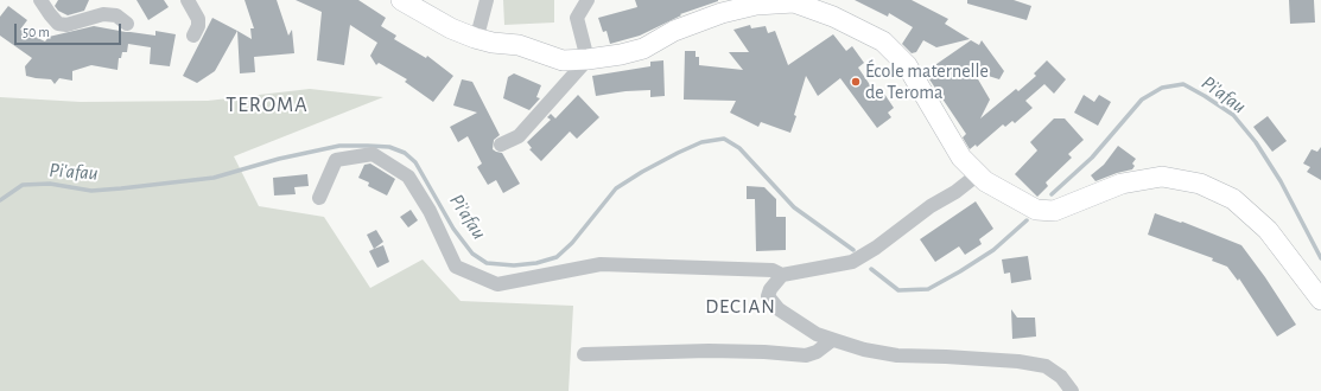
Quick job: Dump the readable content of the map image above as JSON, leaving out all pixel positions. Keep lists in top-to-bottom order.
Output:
{
  "districts": ["TEROMA", "DECIAN"],
  "water": ["Pi'afau"],
  "places": ["École maternelle de Teroma"],
  "scale_bar": "50 m"
}
